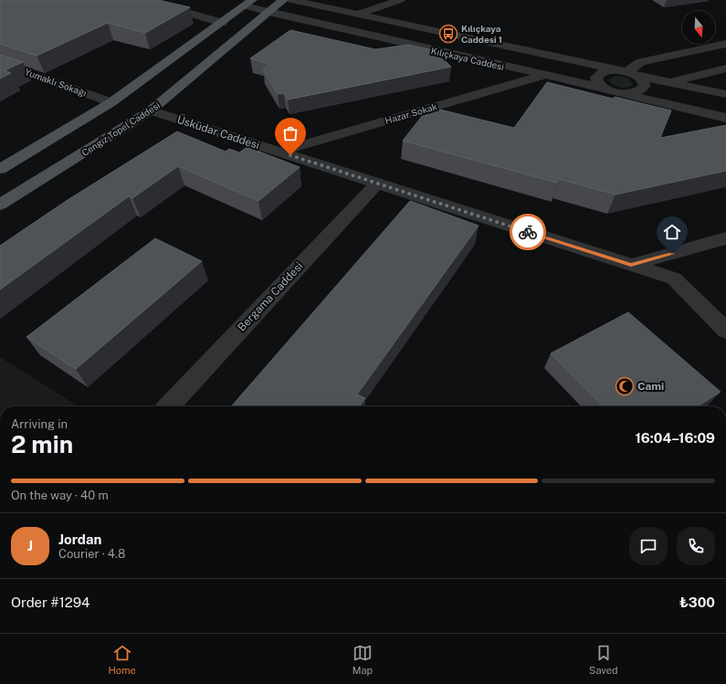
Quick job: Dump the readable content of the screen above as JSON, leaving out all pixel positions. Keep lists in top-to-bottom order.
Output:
{
  "streets": {
    "main road": ["Cengiz Topel Caddesi"],
    "street": [
      "Kılıçkaya Caddesi",
      "Yumaklı Sokağı",
      "Hazar Sokak",
      "Üsküdar Caddesi",
      "Bergama Caddesi"
    ]
  },
  "crossings": [
    ["Kılıçkaya Caddesi", "Hazar Sokak"],
    ["Kılıçkaya Caddesi", "Cengiz Topel Caddesi"],
    ["Hazar Sokak", "Üsküdar Caddesi"],
    ["Cengiz Topel Caddesi", "Üsküdar Caddesi"],
    ["Üsküdar Caddesi", "Bergama Caddesi"]
  ],
  "places": {
    "bus stop": ["Kılıçkaya Caddesi 1"],
    "mosque": ["Cami"]
  },
  "north": "bottom",
  "page": {
    "heading": ["2 min", "Arriving in", "16:04–16:09"],
    "panel": [
      "Jordan",
      "Courier · 4.8",
      "Order #1294",
      "₺300"
    ],
    "bar": "On the way · 40 m",
    "round": "J",
    "tabs": ["Home", "Map", "Saved"]
  }
}
